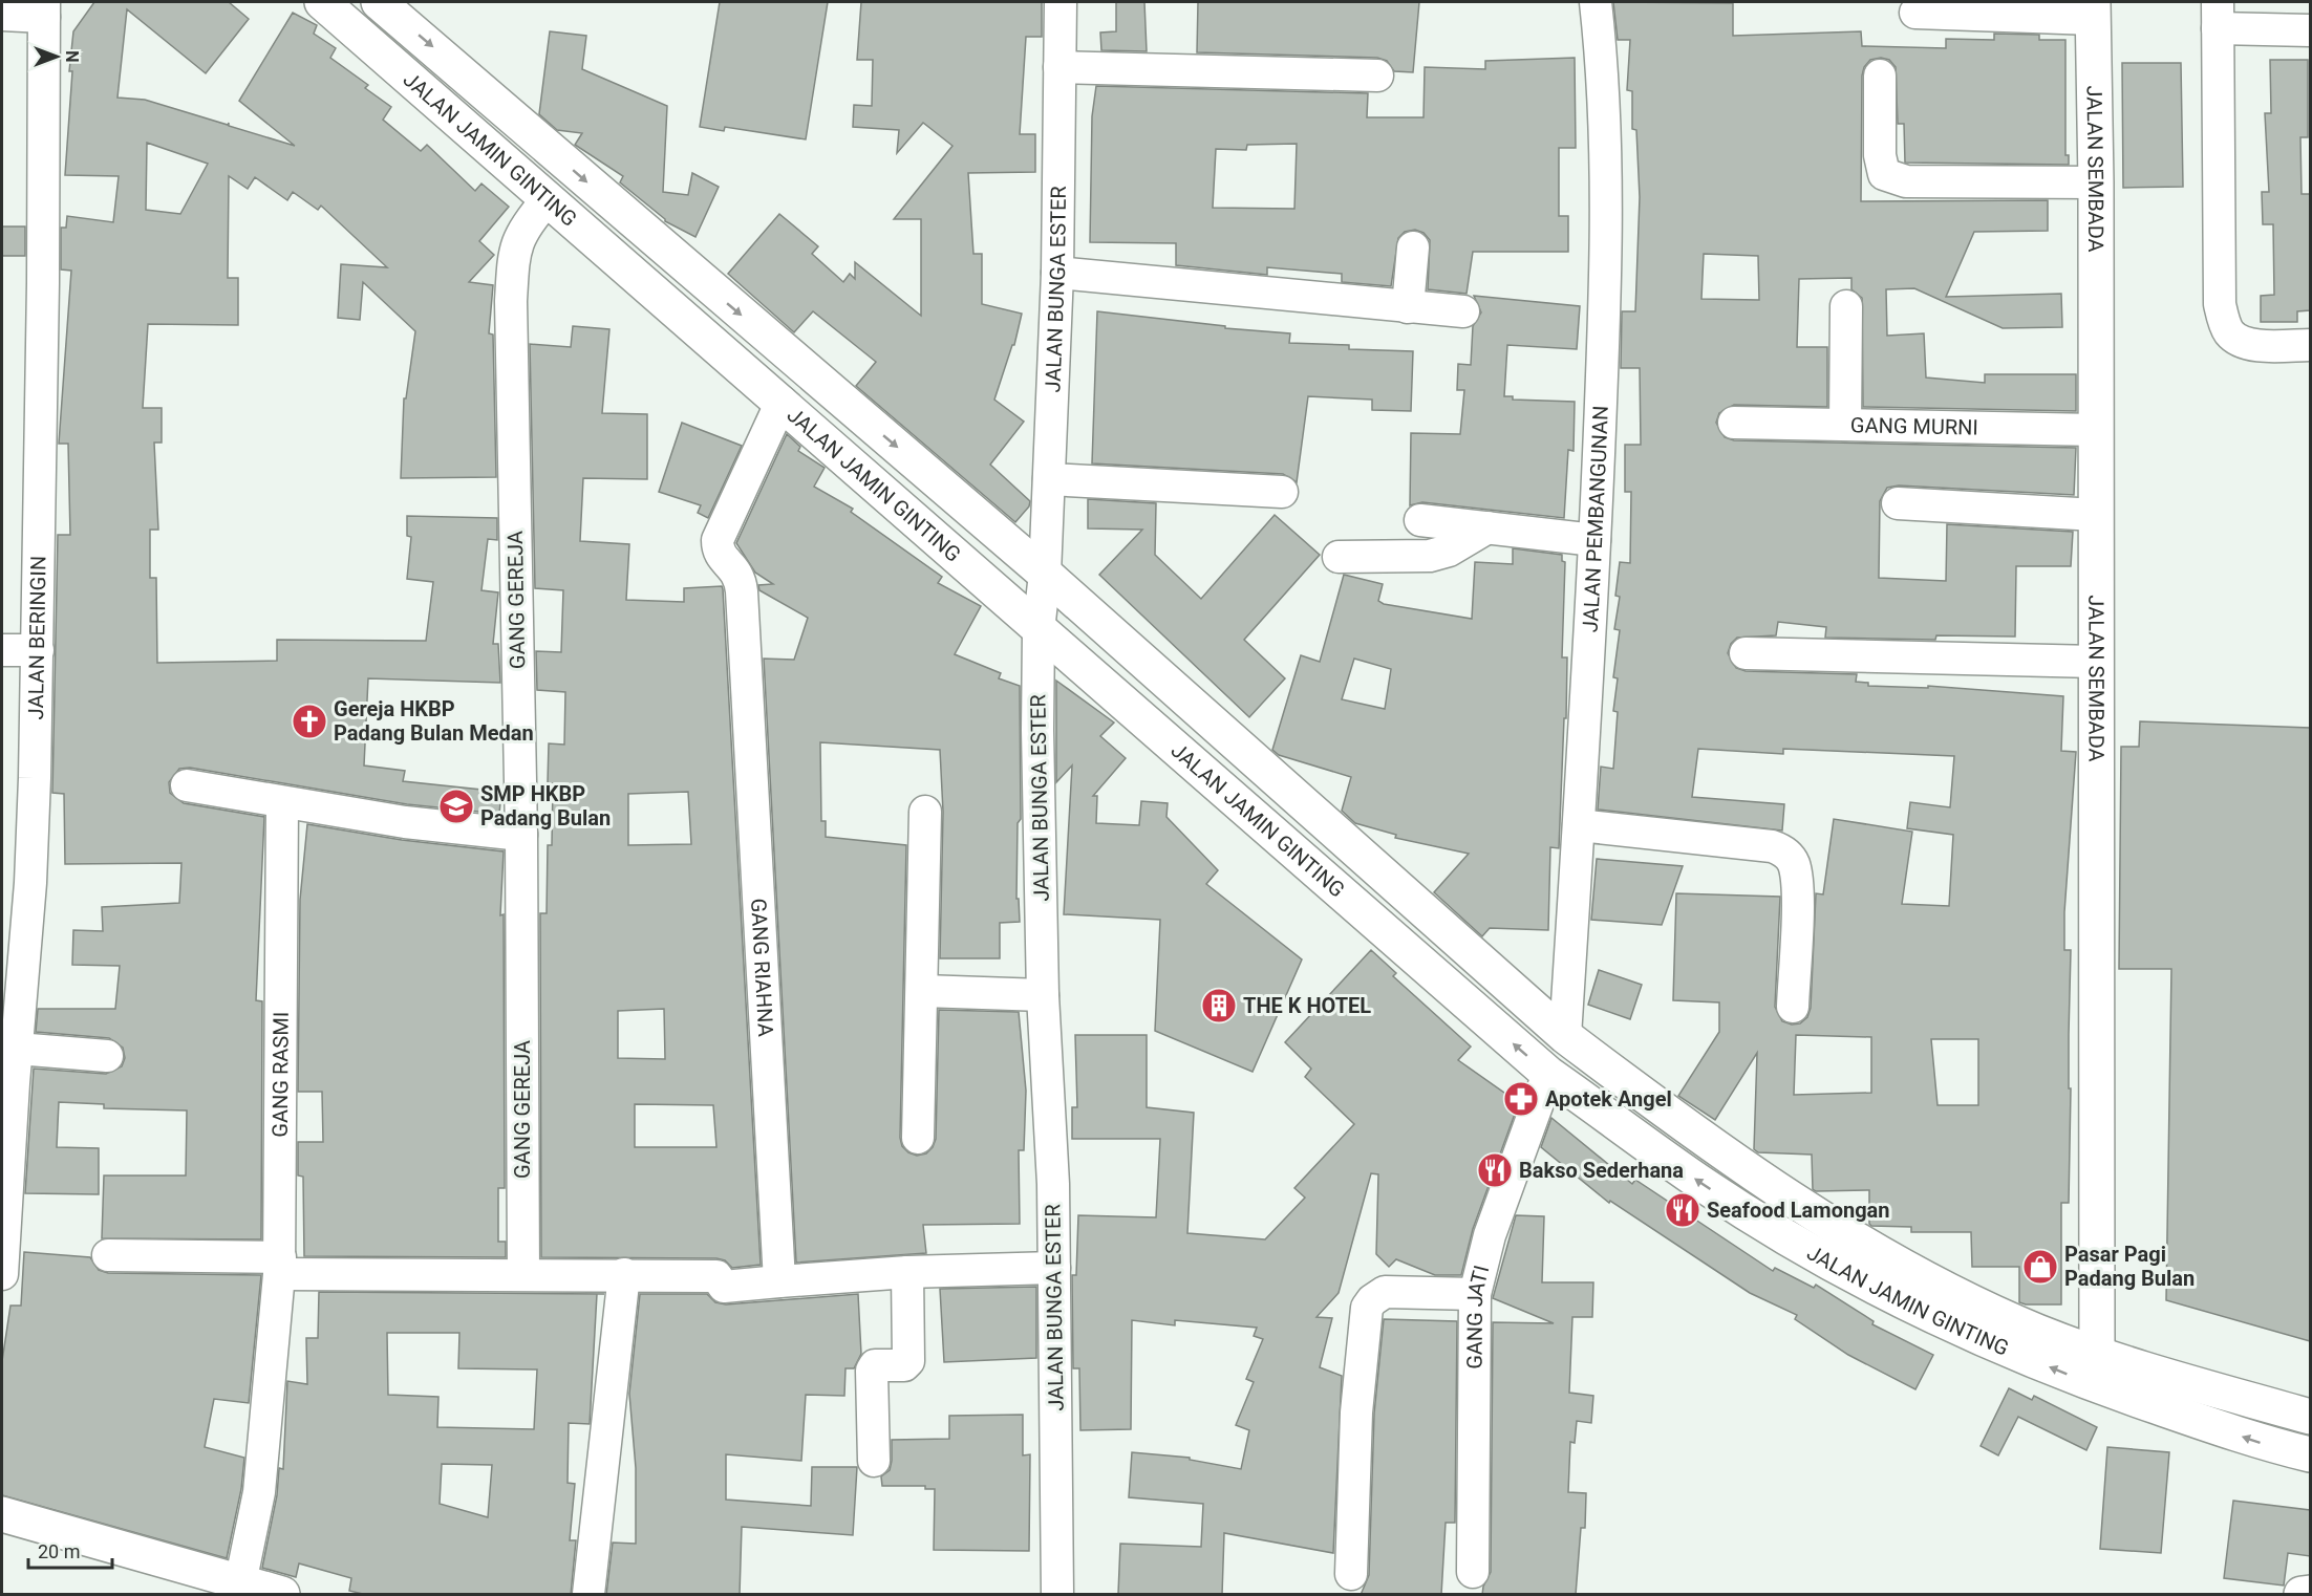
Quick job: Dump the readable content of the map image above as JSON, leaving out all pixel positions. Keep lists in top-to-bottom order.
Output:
{
  "streets": {
    "main road": ["JALAN JAMIN GINTING", "JALAN SEMBADA"],
    "street": [
      "JALAN BUNGA ESTER",
      "GANG MURNI",
      "JALAN PEMBANGUNAN",
      "GANG GEREJA",
      "JALAN BERINGIN",
      "GANG RIAHNA",
      "GANG RASMI",
      "GANG JATI"
    ]
  },
  "crossings": [
    ["JALAN JAMIN GINTING", "JALAN SEMBADA"],
    ["JALAN JAMIN GINTING", "JALAN BUNGA ESTER"],
    ["JALAN JAMIN GINTING", "JALAN PEMBANGUNAN"],
    ["JALAN JAMIN GINTING", "GANG GEREJA"],
    ["JALAN JAMIN GINTING", "GANG RIAHNA"],
    ["JALAN JAMIN GINTING", "GANG JATI"],
    ["JALAN SEMBADA", "GANG MURNI"]
  ],
  "places": {
    "church": ["Gereja HKBP Padang Bulan Medan"],
    "school or university": ["SMP HKBP Padang Bulan"],
    "building": ["THE K HOTEL"],
    "pharmacy": ["Apotek Angel"],
    "restaurant": ["Bakso Sederhana", "Seafood Lamongan"],
    "shop": ["Pasar Pagi Padang Bulan"]
  },
  "scale_bar": "20 m",
  "north": "right"
}
